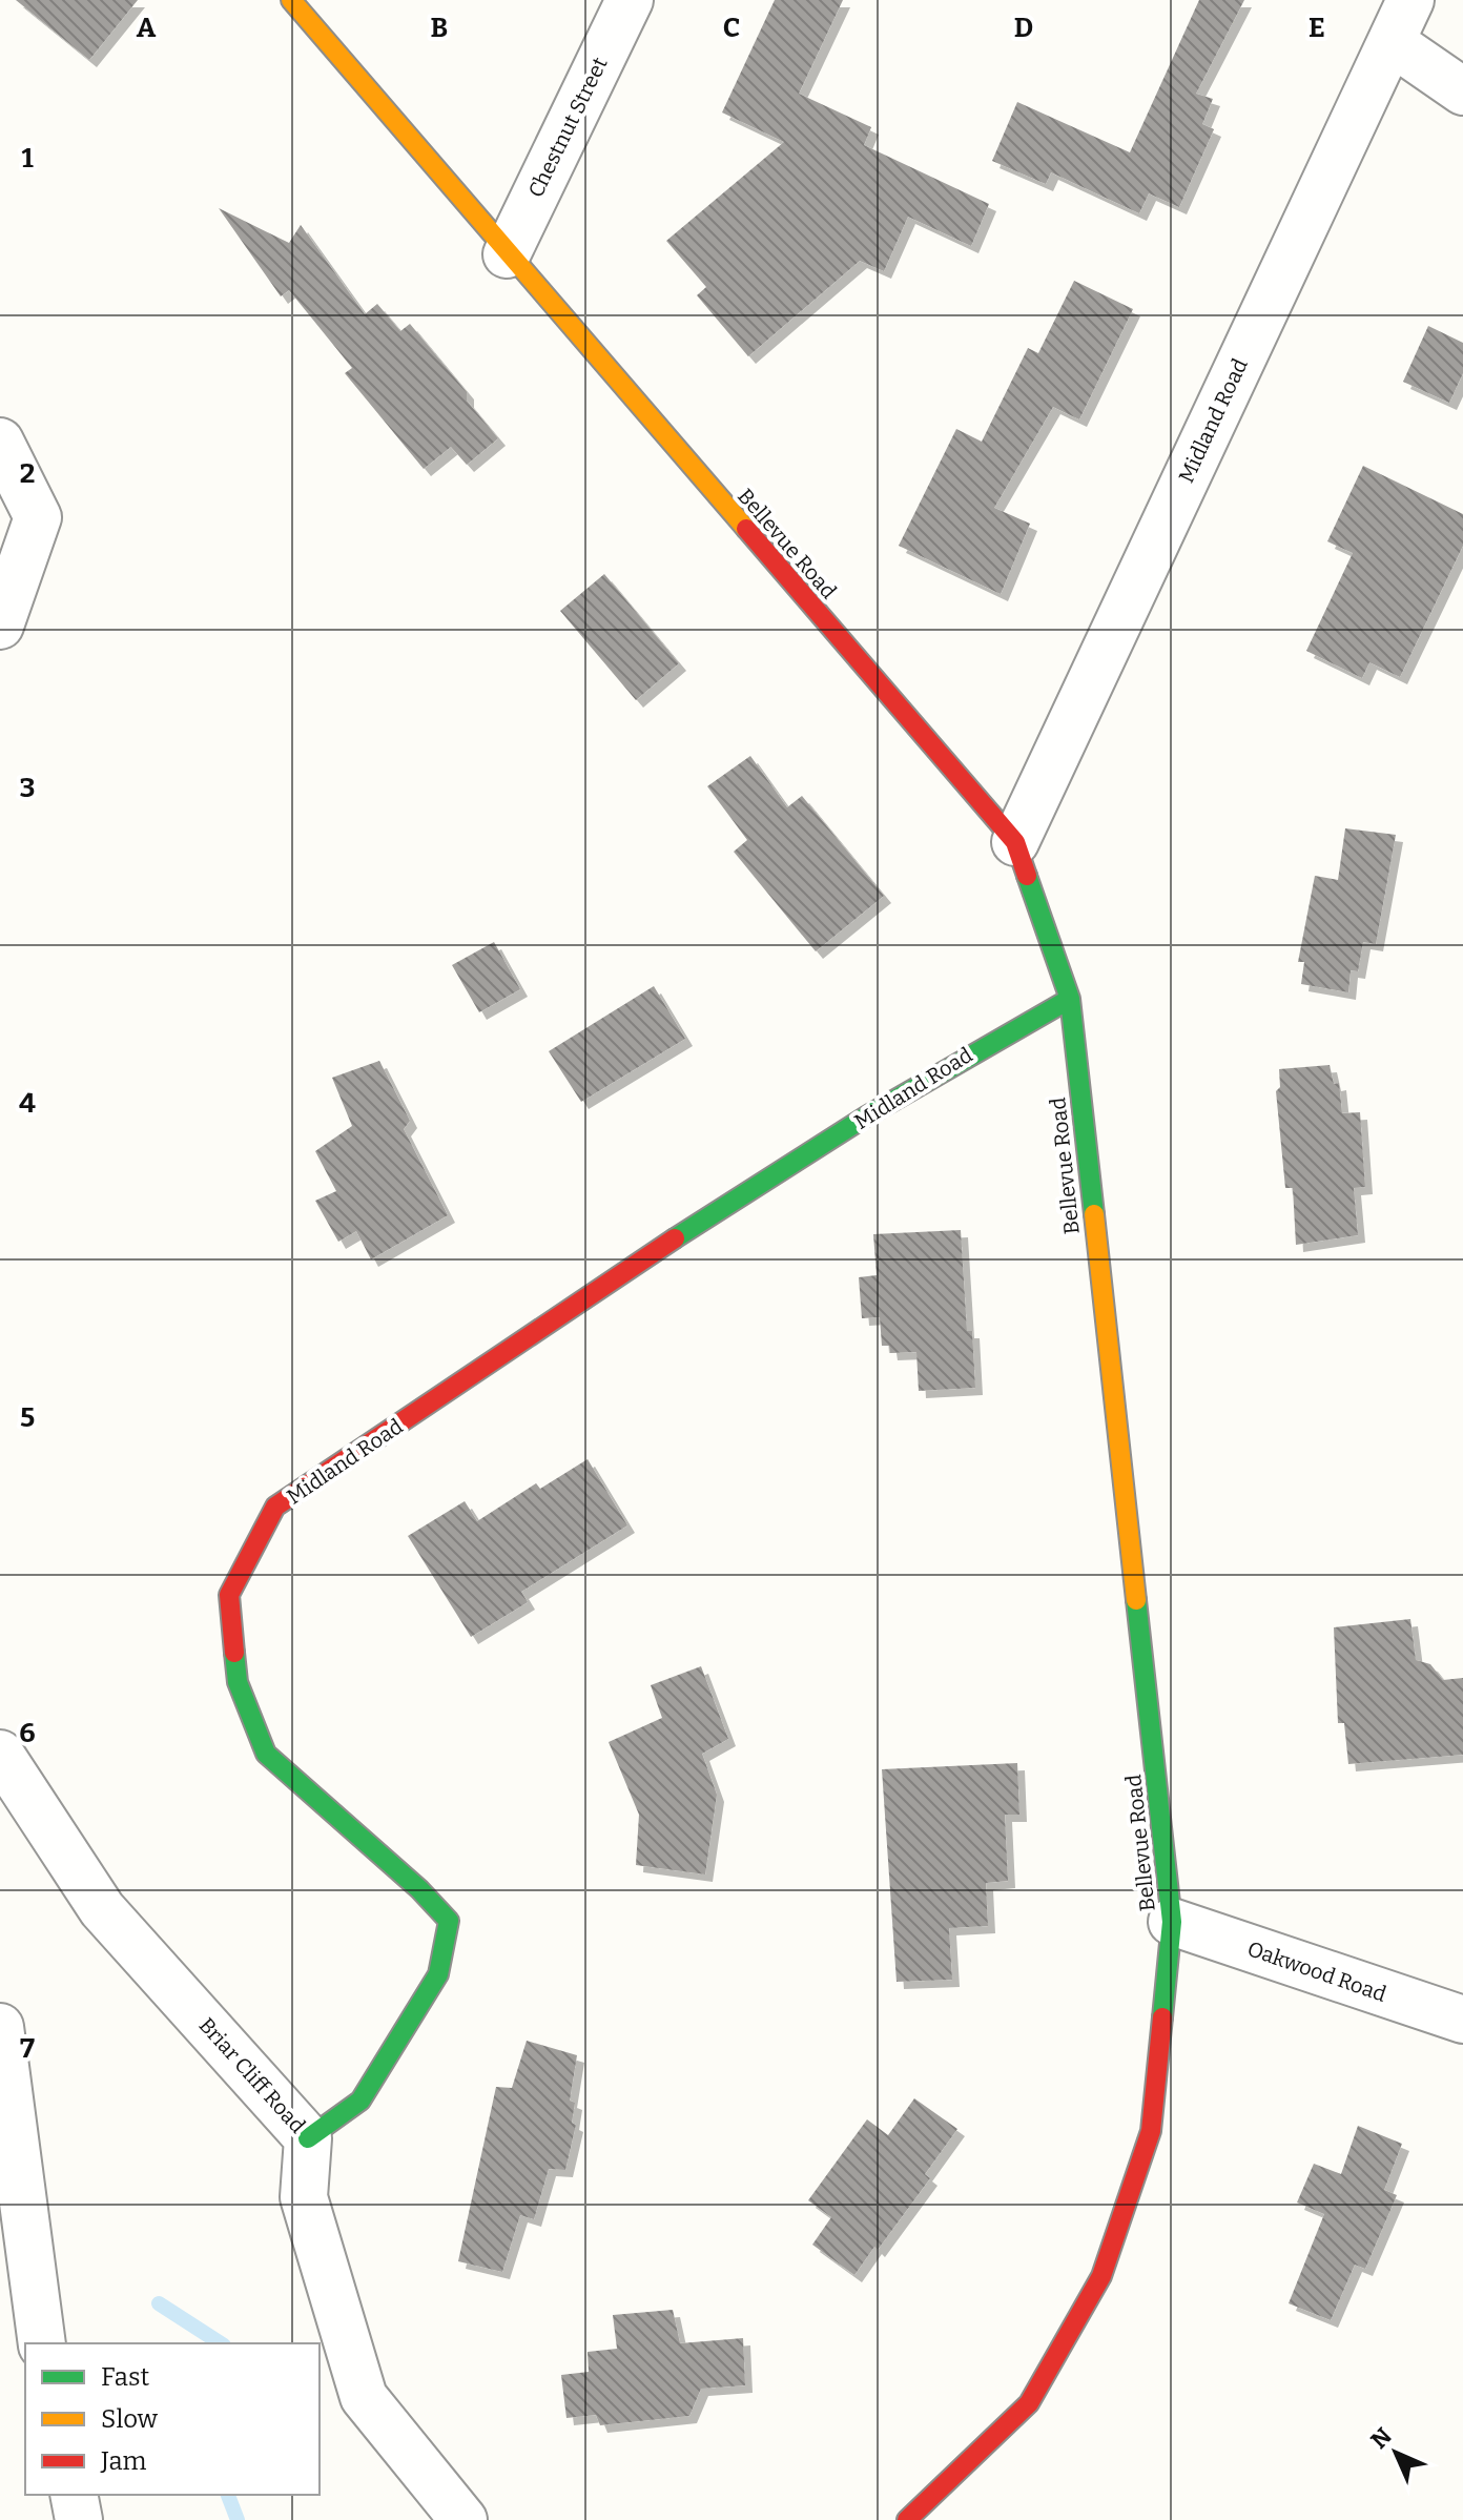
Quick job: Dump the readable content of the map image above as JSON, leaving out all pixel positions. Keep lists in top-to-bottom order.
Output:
{
  "streets": {
    "street": [
      "Chestnut Street",
      "Midland Road",
      "Bellevue Road",
      "Oakwood Road",
      "Briar Cliff Road"
    ]
  },
  "crossings": [
    ["Chestnut Street", "Bellevue Road"],
    ["Midland Road", "Bellevue Road"],
    ["Midland Road", "Briar Cliff Road"],
    ["Bellevue Road", "Oakwood Road"]
  ],
  "legend": ["Fast", "Slow", "Jam"],
  "north": "top left",
  "grid": {
    "columns": [
      "A",
      "B",
      "C",
      "D",
      "E"
    ],
    "rows": [
      "1",
      "2",
      "3",
      "4",
      "5",
      "6",
      "7"
    ]
  }
}
